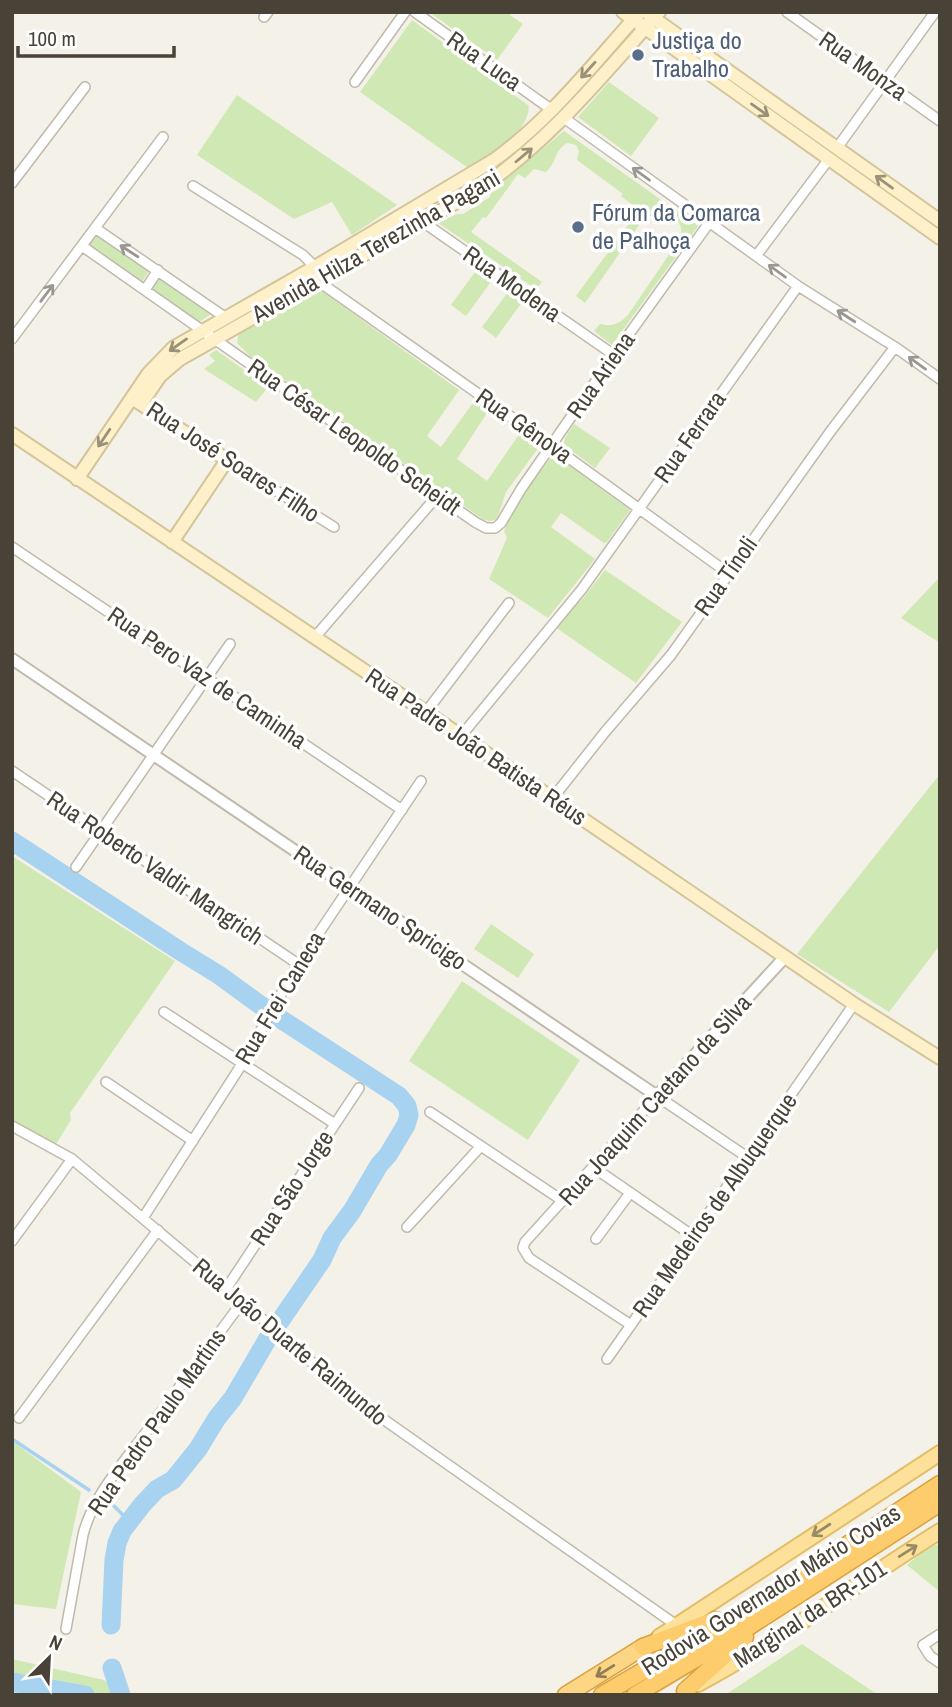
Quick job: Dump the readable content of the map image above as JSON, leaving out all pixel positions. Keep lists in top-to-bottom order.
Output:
{
  "streets": {
    "highway": ["Rodovia Governador Mário Covas"],
    "main road": [
      "Avenida Hilza Terezinha Pagani",
      "Rua José Soares Filho",
      "Rua Padre João Batista Réus",
      "Marginal da BR-101"
    ],
    "street": [
      "Rua Luca",
      "Rua Monza",
      "Rua Modena",
      "Rua Ariena",
      "Rua Gênova",
      "Rua César Leopoldo Scheidt",
      "Rua Ferrara",
      "Rua Tínoli",
      "Rua Pero Vaz de Caminha",
      "Rua Roberto Valdir Mangrich",
      "Rua Germano Spricigo",
      "Rua Frei Caneca",
      "Rua Joaquim Caetano da Silva",
      "Rua São Jorge",
      "Rua Medeiros de Albuquerque",
      "Rua João Duarte Raimundo",
      "Rua Pedro Paulo Martins"
    ]
  },
  "crossings": [
    ["Rua Luca", "Avenida Hilza Terezinha Pagani"],
    ["Avenida Hilza Terezinha Pagani", "Rua Modena"],
    ["Avenida Hilza Terezinha Pagani", "Rua Gênova"],
    ["Avenida Hilza Terezinha Pagani", "Rua César Leopoldo Scheidt"],
    ["Avenida Hilza Terezinha Pagani", "Rua José Soares Filho"],
    ["Rua Modena", "Rua Ariena"],
    ["Rua Ariena", "Rua Gênova"],
    ["Rua Ariena", "Rua César Leopoldo Scheidt"],
    ["Rua Gênova", "Rua Ferrara"],
    ["Rua Gênova", "Rua Tínoli"],
    ["Rua Ferrara", "Rua Padre João Batista Réus"],
    ["Rua Tínoli", "Rua Padre João Batista Réus"],
    ["Rua Pero Vaz de Caminha", "Rua Frei Caneca"],
    ["Rua Padre João Batista Réus", "Rua Joaquim Caetano da Silva"],
    ["Rua Padre João Batista Réus", "Rua Medeiros de Albuquerque"],
    ["Rua Roberto Valdir Mangrich", "Rua Frei Caneca"],
    ["Rua Germano Spricigo", "Rua Frei Caneca"],
    ["Rua Germano Spricigo", "Rua Joaquim Caetano da Silva"],
    ["Rua Germano Spricigo", "Rua Medeiros de Albuquerque"],
    ["Rua Frei Caneca", "Rua João Duarte Raimundo"],
    ["Rua Joaquim Caetano da Silva", "Rua Medeiros de Albuquerque"],
    ["Rua São Jorge", "Rua João Duarte Raimundo"],
    ["Rua João Duarte Raimundo", "Rua Pedro Paulo Martins"]
  ],
  "places": ["Justiça do Trabalho", "Fórum da Comarca de Palhoça"],
  "scale_bar": "100 m",
  "north": "top right"
}
